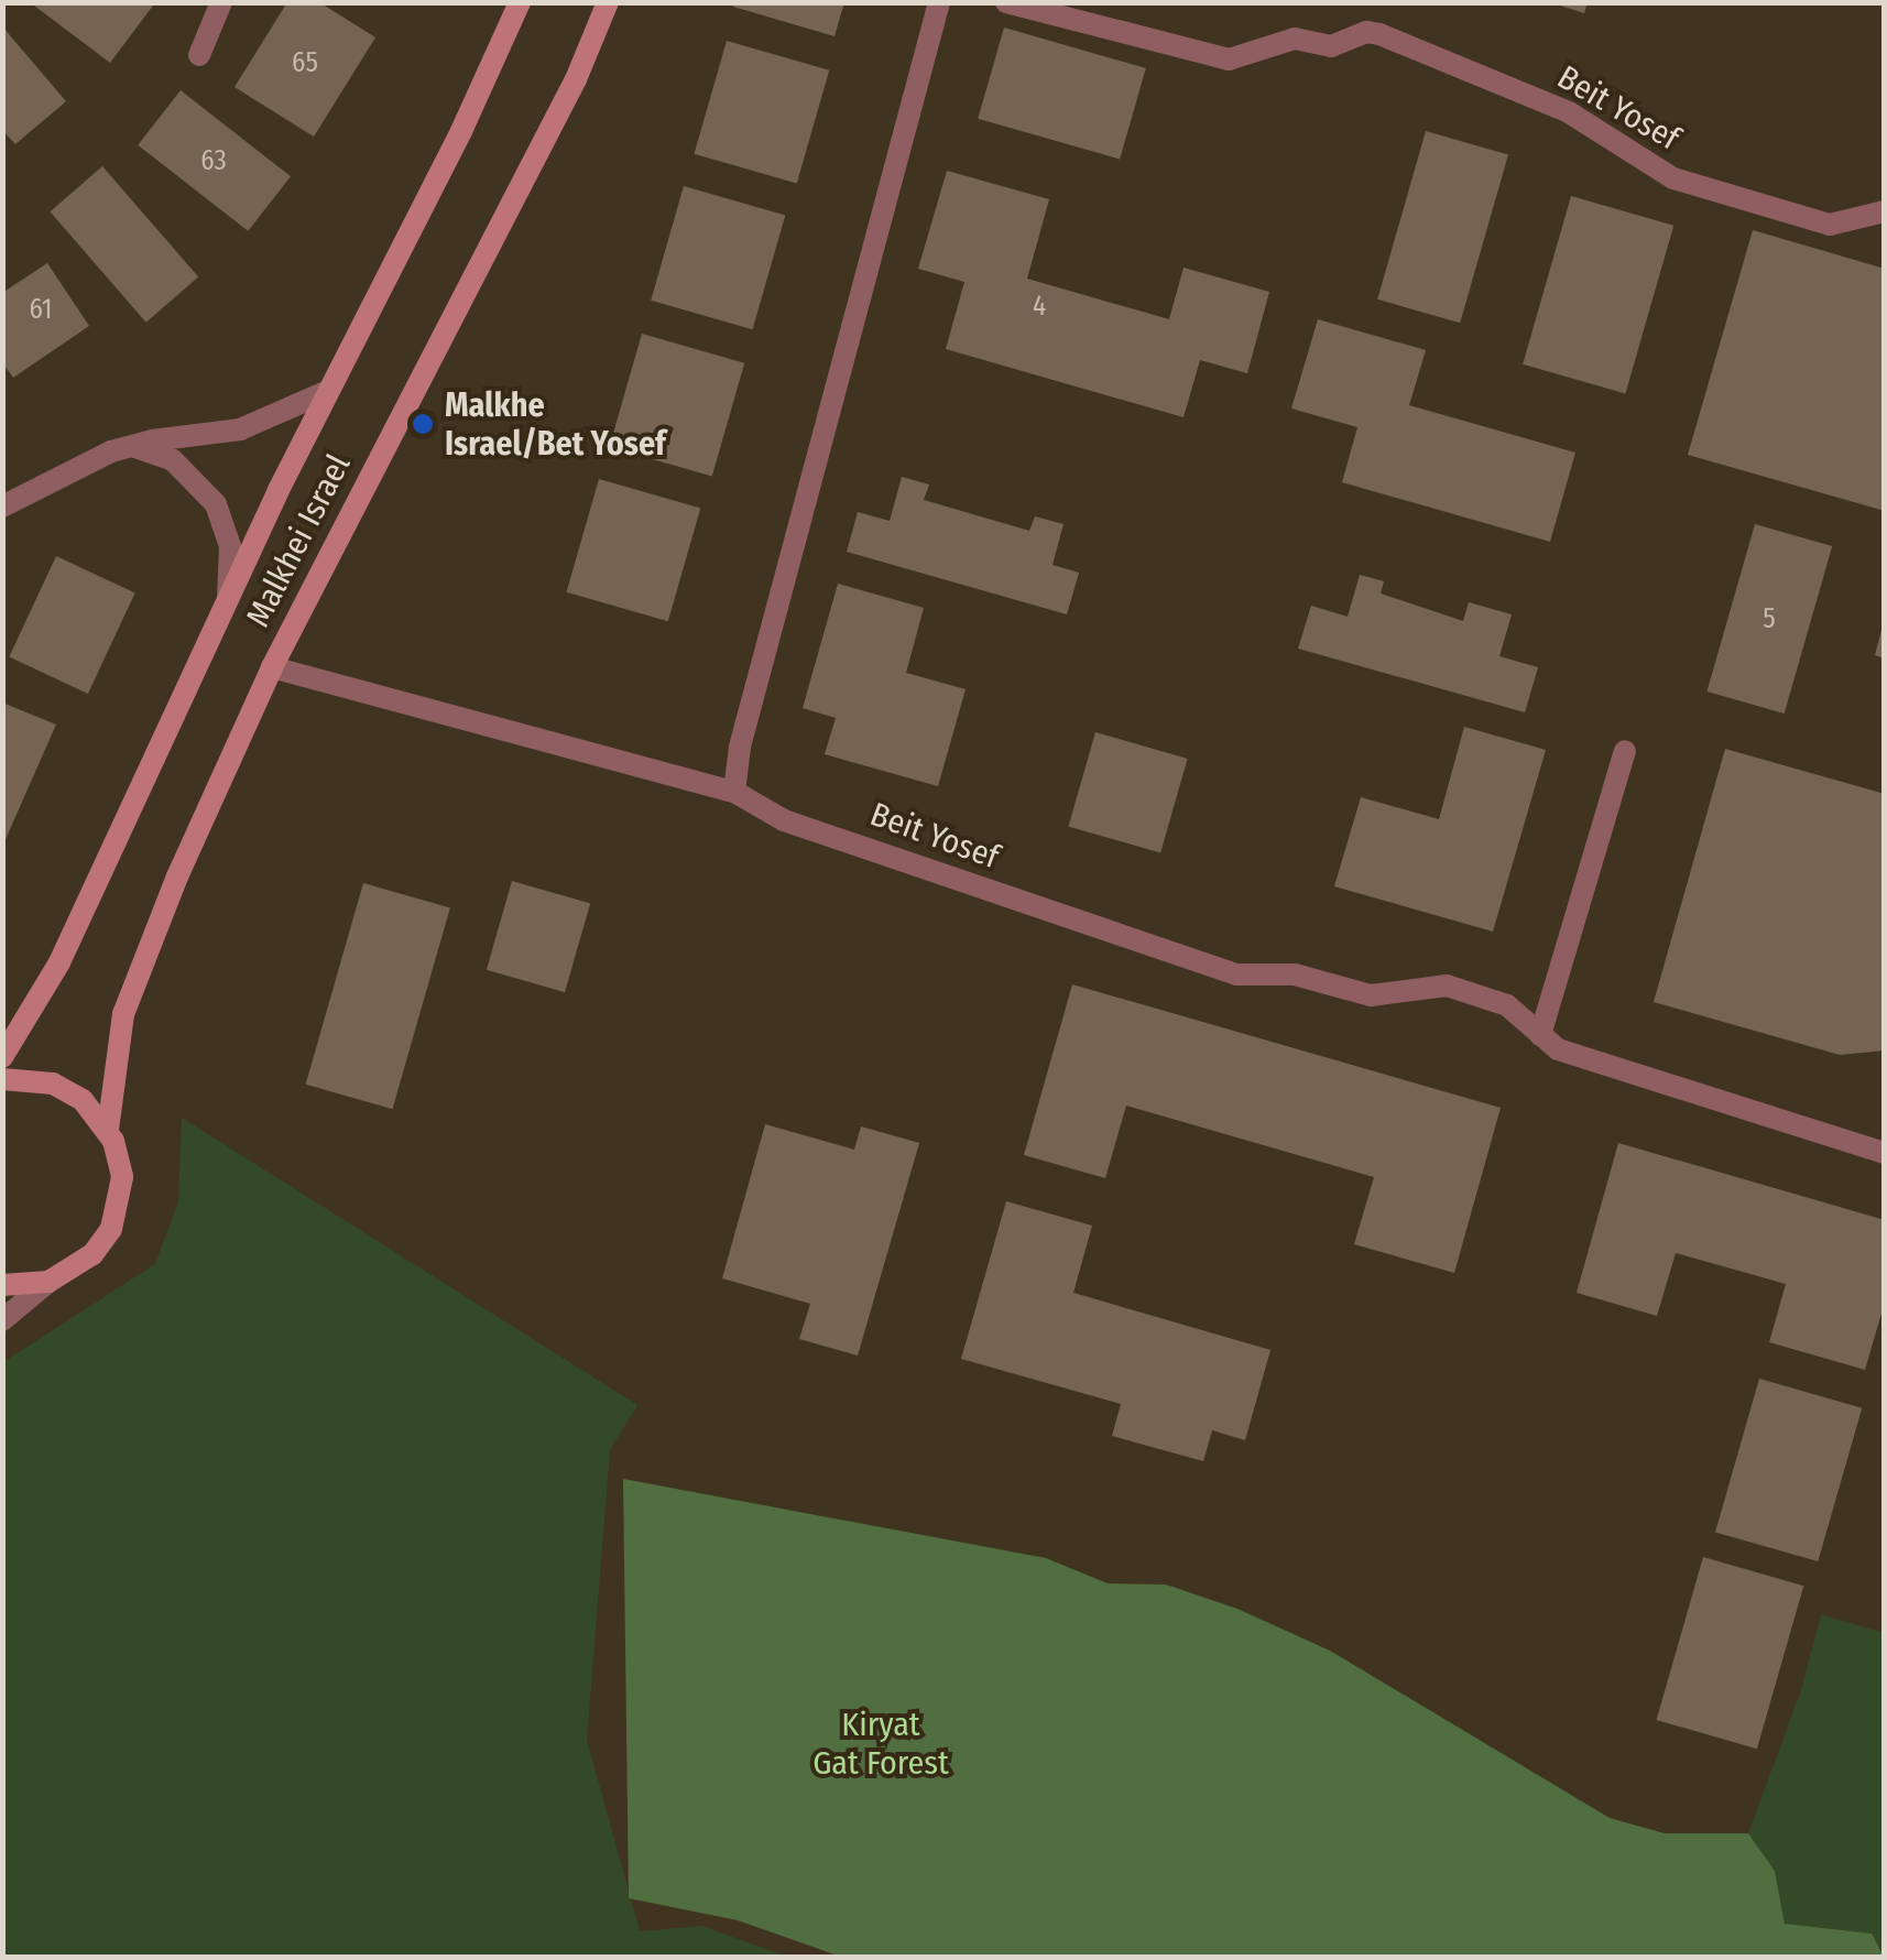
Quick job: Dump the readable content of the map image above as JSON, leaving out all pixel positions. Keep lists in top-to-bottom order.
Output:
{
  "streets": {
    "street": ["Beit Yosef", "Malkhei Israel"]
  },
  "crossings": [
    ["Beit Yosef", "Malkhei Israel"]
  ],
  "parks": ["Kiryat Gat Forest"],
  "places": ["Malkhe Israel/Bet Yosef"],
  "house_numbers": [
    "65",
    "63",
    "4",
    "61",
    "5"
  ]
}
